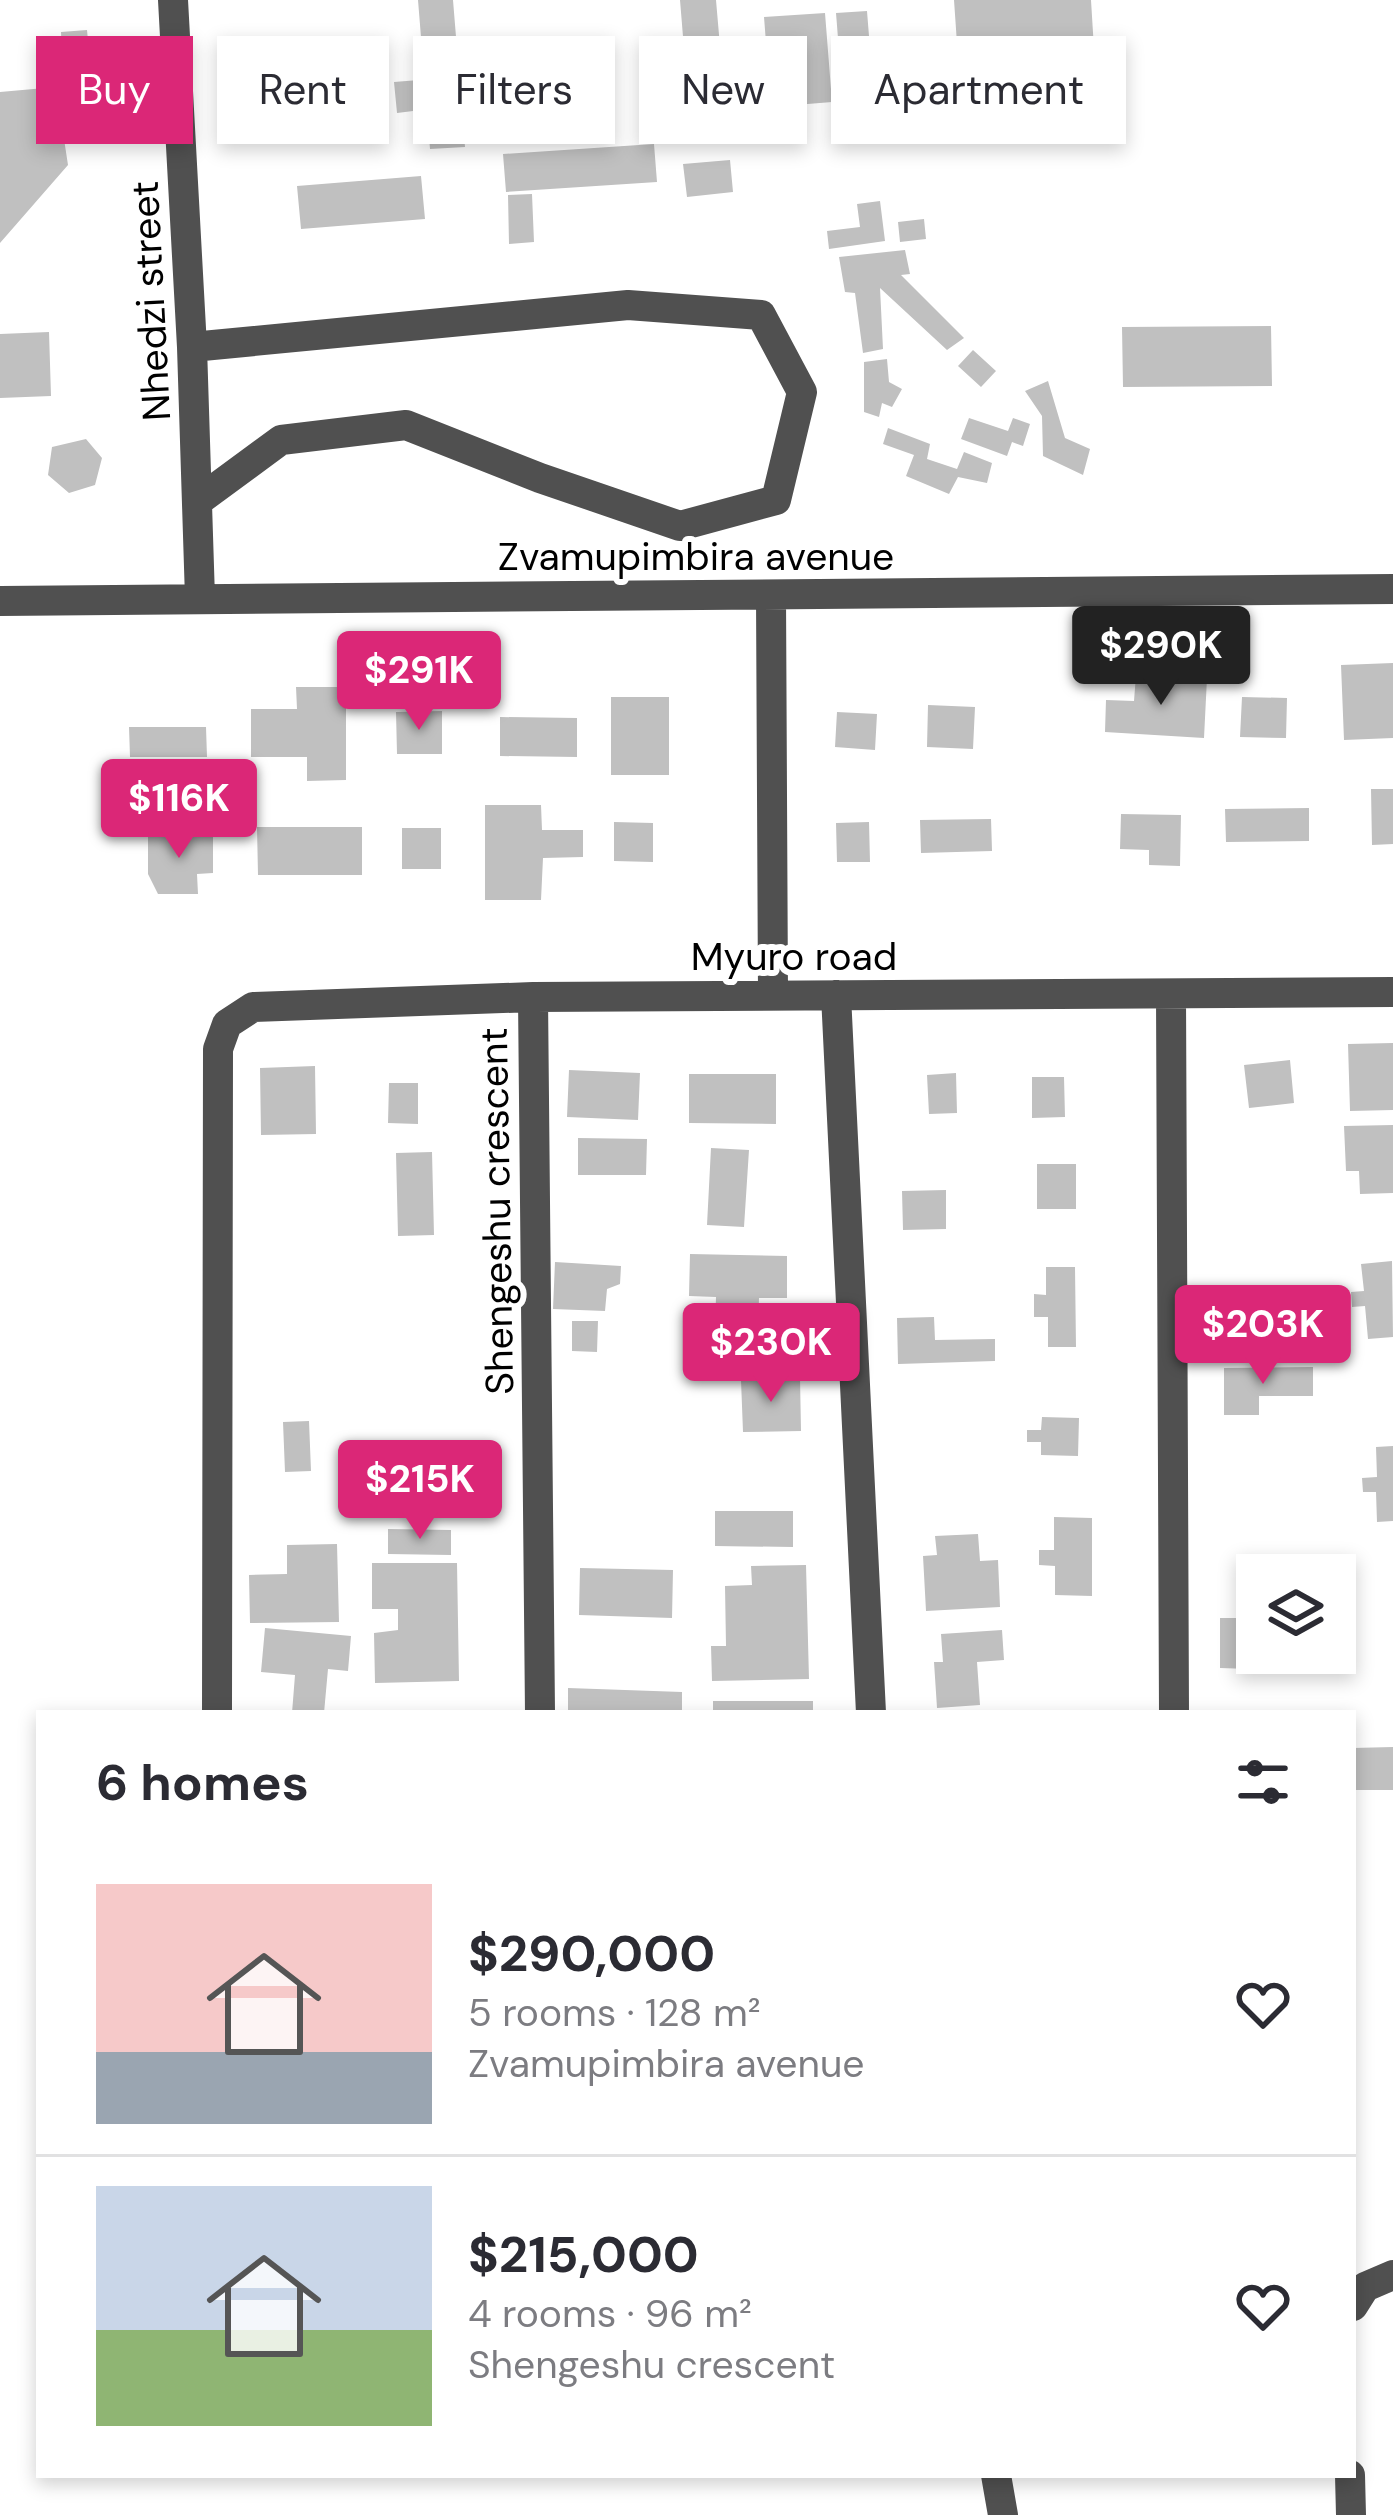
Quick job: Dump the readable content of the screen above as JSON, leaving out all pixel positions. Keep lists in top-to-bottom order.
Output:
{
  "streets": {
    "street": [
      "Nhedzi street",
      "Zvamupimbira avenue",
      "Myuro road",
      "Shengeshu crescent"
    ]
  },
  "crossings": [
    ["Nhedzi street", "Zvamupimbira avenue"],
    ["Myuro road", "Shengeshu crescent"]
  ],
  "page": {
    "chip": [
      "Buy",
      "Rent",
      "Filters",
      "New",
      "Apartment"
    ],
    "price": [
      "$290K",
      "$291K",
      "$116K",
      "$203K",
      "$230K",
      "$215K"
    ],
    "heading": "6 homes",
    "list": [
      {
        "name": "$290,000",
        "note": "5 rooms · 128 m² · Zvamupimbira avenue"
      },
      {
        "name": "$215,000",
        "note": "4 rooms · 96 m² · Shengeshu crescent"
      }
    ]
  }
}
